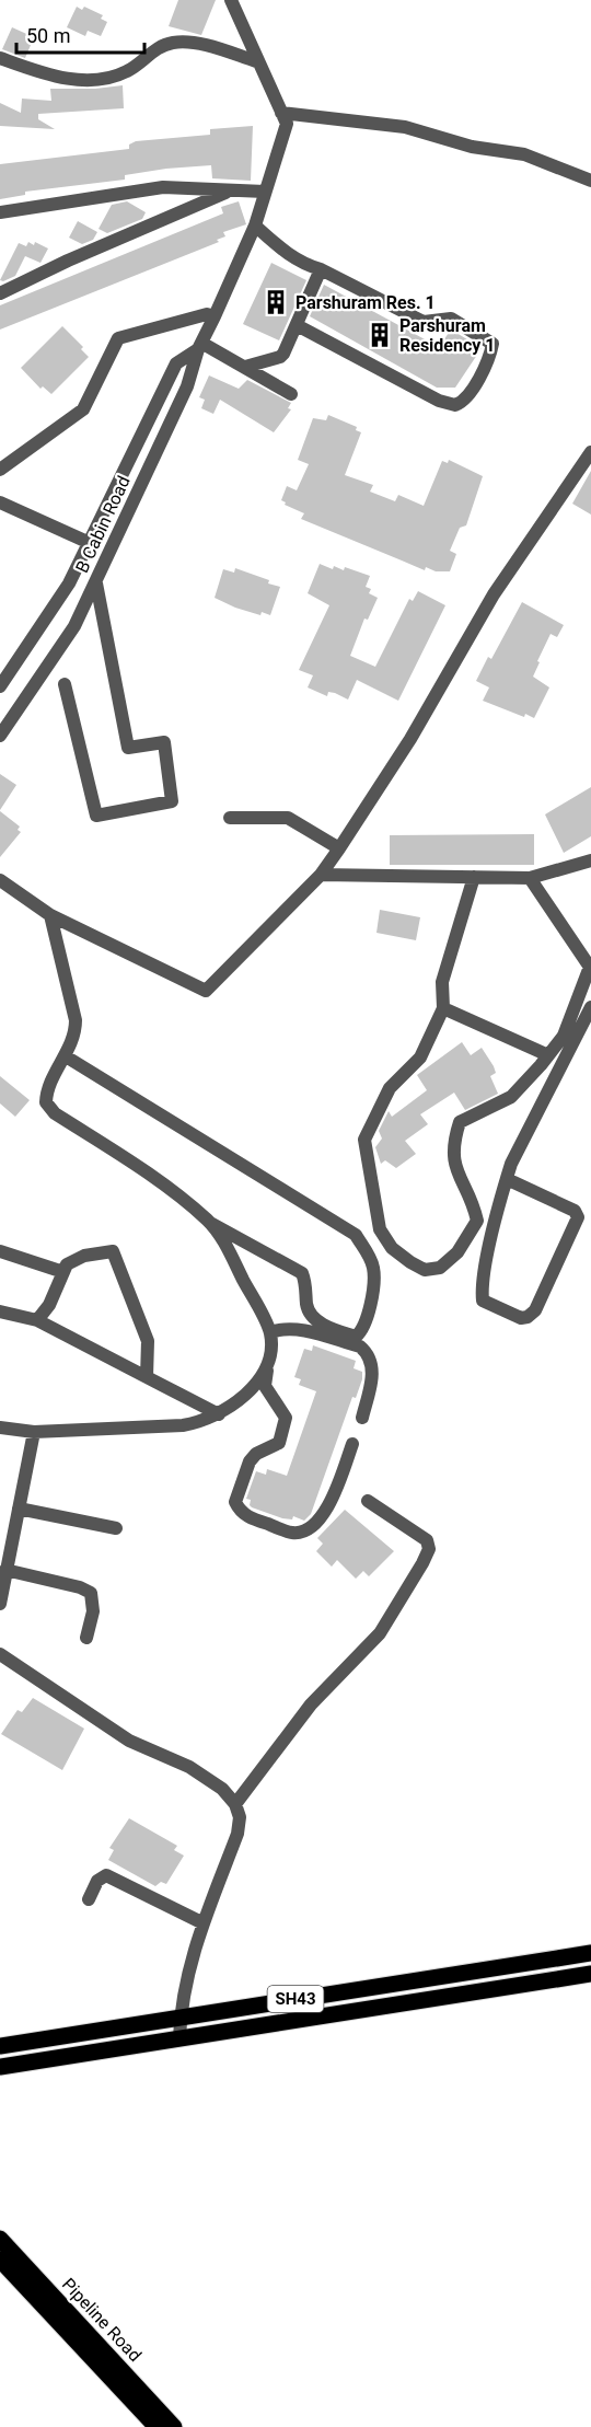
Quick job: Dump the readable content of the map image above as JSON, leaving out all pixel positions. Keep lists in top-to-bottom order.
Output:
{
  "streets": {
    "main road": ["SH43", "Pipeline Road"],
    "street": ["B Cabin Road"]
  },
  "places": {
    "building": ["Parshuram Res. 1", "Parshuram Residency 1"]
  },
  "scale_bar": "50 m"
}
